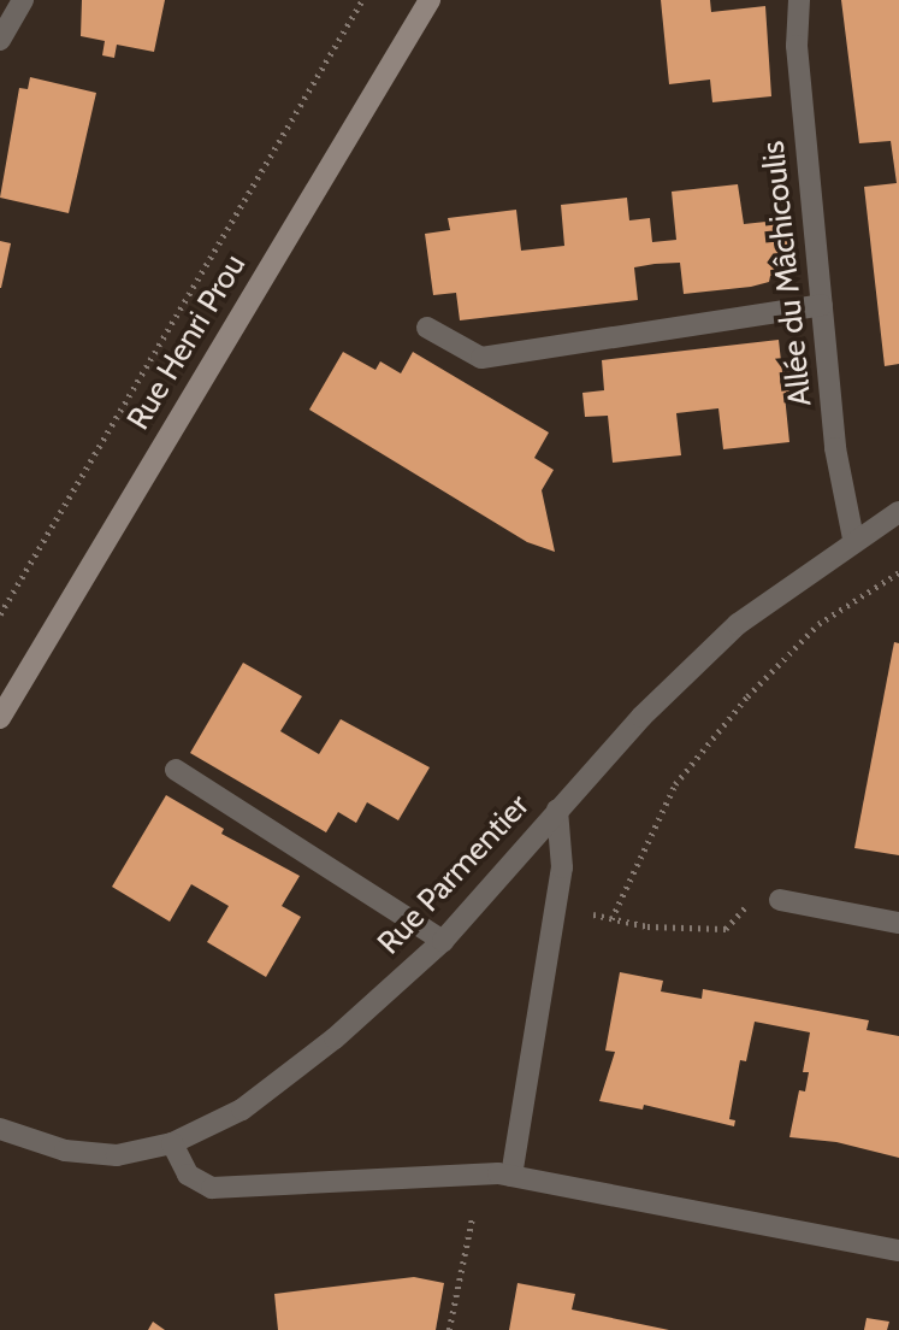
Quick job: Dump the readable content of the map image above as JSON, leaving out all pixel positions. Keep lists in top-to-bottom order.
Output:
{
  "streets": {
    "street": ["Allée du Mâchicoulis", "Rue Henri Prou", "Rue Parmentier"]
  },
  "crossings": [
    ["Allée du Mâchicoulis", "Rue Parmentier"]
  ]
}
